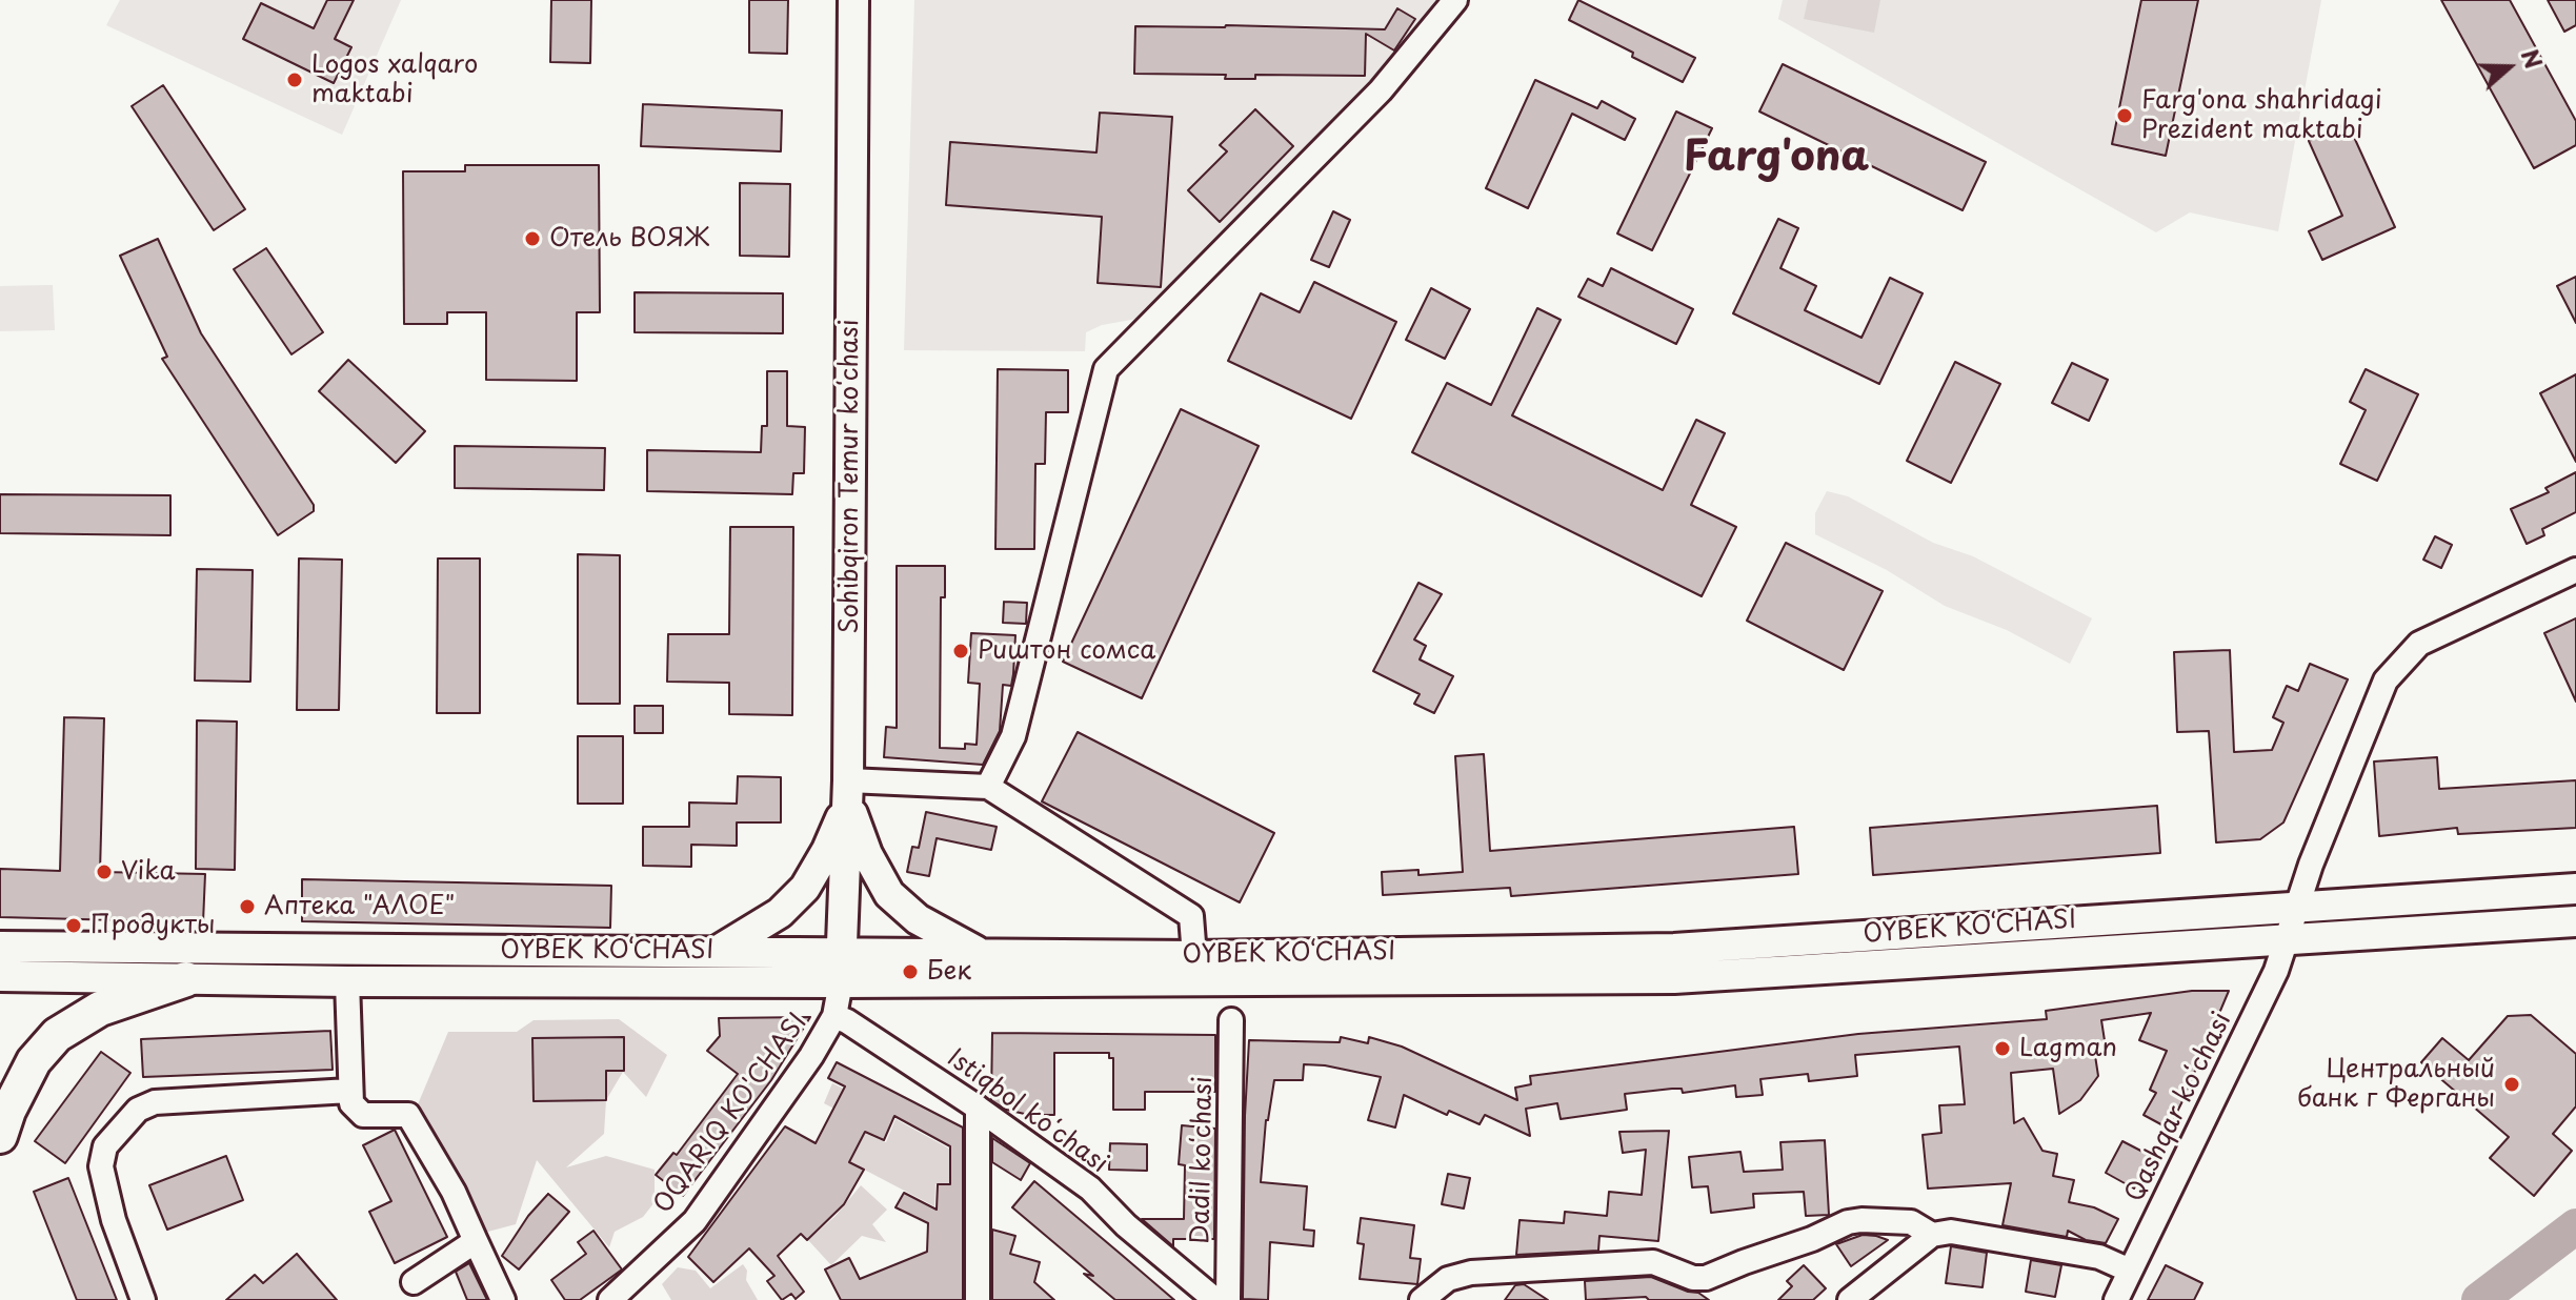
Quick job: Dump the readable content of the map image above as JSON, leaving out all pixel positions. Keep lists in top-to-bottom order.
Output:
{
  "streets": {
    "main road": ["Sohibqiron Temur koʻchasi", "OYBEK KO‘CHASI"],
    "street": [
      "Qashqar koʻchasi",
      "Istiqbol koʻchasi",
      "OQARIQ KO'CHASI",
      "Dadil koʻchasi"
    ]
  },
  "crossings": [
    ["Sohibqiron Temur koʻchasi", "OYBEK KO‘CHASI"],
    ["Sohibqiron Temur koʻchasi", "OQARIQ KO'CHASI"],
    ["OYBEK KO‘CHASI", "Qashqar koʻchasi"],
    ["OYBEK KO‘CHASI", "OQARIQ KO'CHASI"],
    ["Istiqbol koʻchasi", "OQARIQ KO'CHASI"]
  ],
  "districts": ["Farg'ona"],
  "places": [
    "Logos xalqaro maktabi",
    "Farg'ona shahridagi Prezident maktabi",
    "Отель ВОЯЖ",
    "Риштон сомса",
    "Vika",
    "Аптека \"АЛОЕ\"",
    "Продукты",
    "Бек",
    "Lagman",
    "Центральный банк г Ферганы"
  ],
  "north": "right"
}
